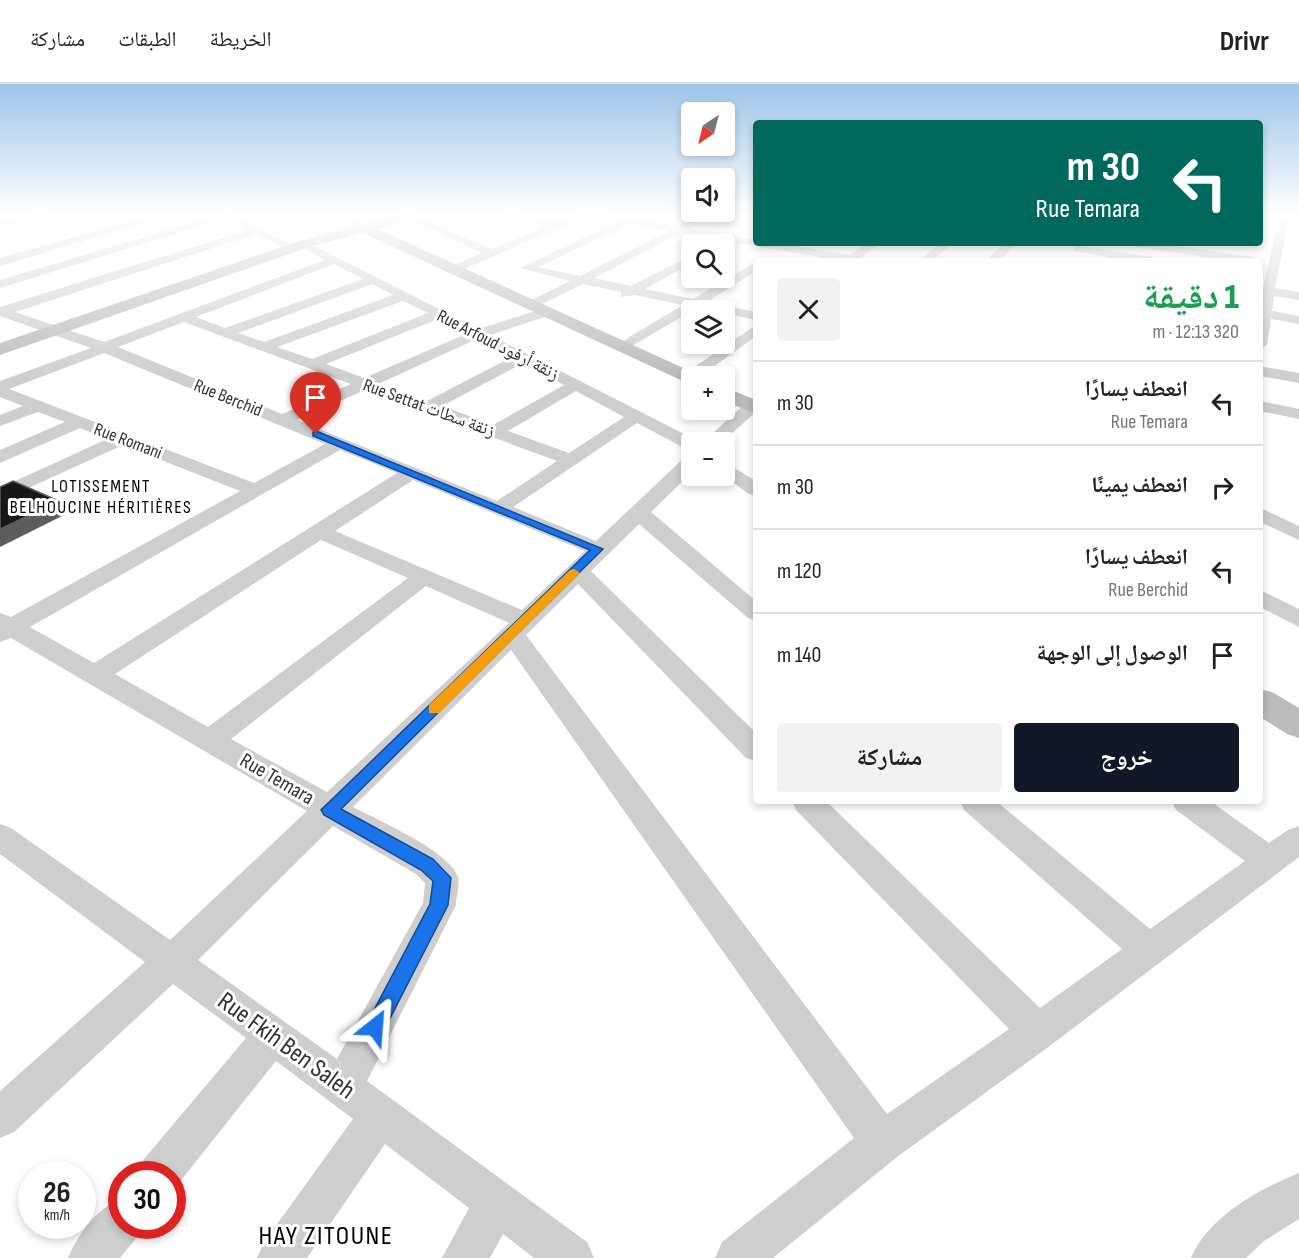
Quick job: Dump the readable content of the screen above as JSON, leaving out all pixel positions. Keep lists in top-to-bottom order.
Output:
{
  "streets": {
    "street": [
      "Rue Arfoud زنقة أرفود",
      "Rue Berchid",
      "Rue Settat زنقة سطات",
      "Rue Romani",
      "Rue Temara",
      "Rue Fkih Ben Saleh"
    ]
  },
  "crossings": [
    ["Rue Temara", "Rue Fkih Ben Saleh"]
  ],
  "districts": ["LOTISSEMENT BELHOUCINE HÉRITIÈRES", "HAY ZITOUNE"],
  "north": "bottom left",
  "page": {
    "header": "Drivr",
    "nav": ["الخريطة", "الطبقات", "مشاركة"],
    "map_buttons": ["+", "−"],
    "turn": ["30 m", "Rue Temara"],
    "heading": ["1 دقيقة", "320 m · 12:13"],
    "list": [
      {
        "name": "انعطف يسارًا",
        "note": "Rue Temara",
        "value": "30 m"
      },
      {
        "name": "انعطف يمينًا",
        "value": "30 m"
      },
      {
        "name": "انعطف يسارًا",
        "note": "Rue Berchid",
        "value": "120 m"
      },
      {
        "name": "الوصول إلى الوجهة",
        "value": "140 m"
      }
    ],
    "buttons": ["خروج", "مشاركة"],
    "speed": "26 km/h",
    "limit": "30"
  }
}
